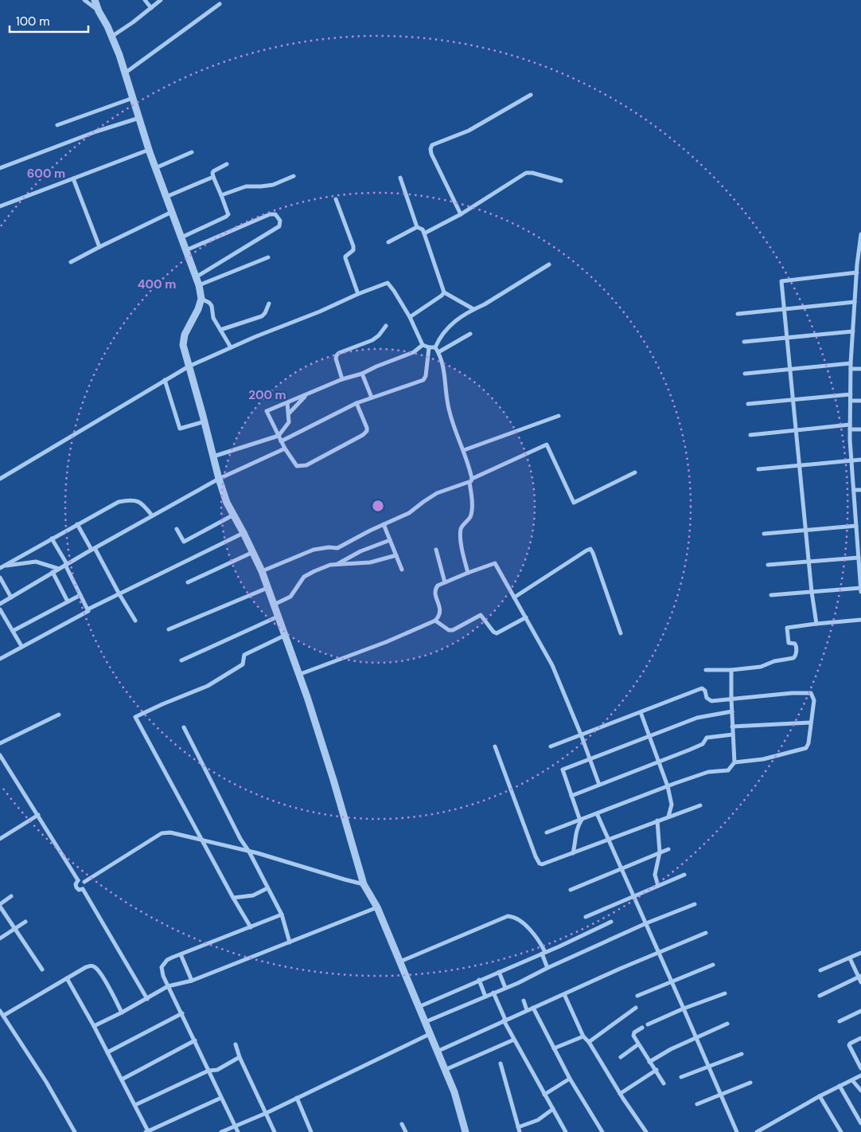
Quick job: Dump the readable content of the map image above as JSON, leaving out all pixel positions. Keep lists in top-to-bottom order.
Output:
{
  "scale_bar": "100 m",
  "rings": ["600 m", "400 m", "200 m"]
}
